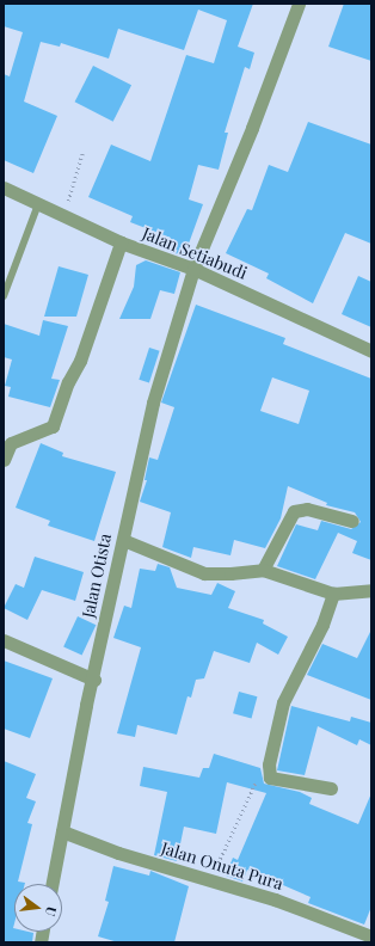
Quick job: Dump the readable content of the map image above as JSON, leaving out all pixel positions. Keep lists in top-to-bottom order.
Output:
{
  "streets": {
    "street": ["Jalan Setiabudi", "Jalan Otista", "Jalan Onuta Pura"]
  },
  "crossings": [
    ["Jalan Setiabudi", "Jalan Otista"],
    ["Jalan Otista", "Jalan Onuta Pura"]
  ],
  "north": "right"
}
